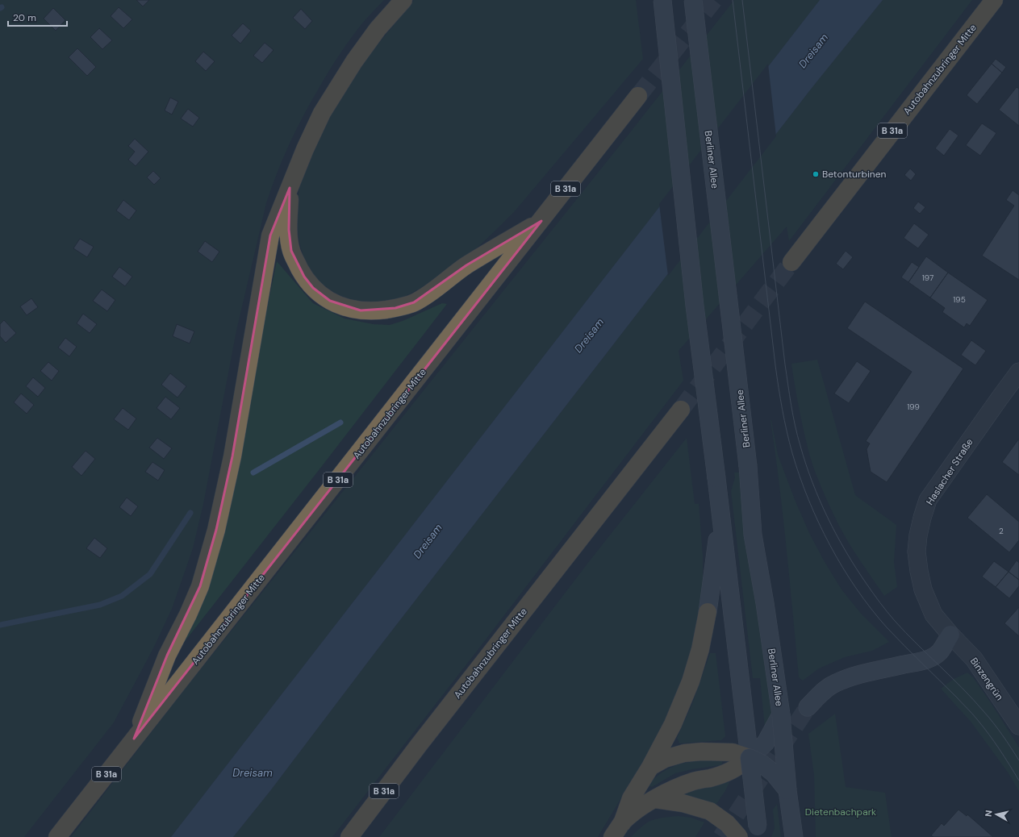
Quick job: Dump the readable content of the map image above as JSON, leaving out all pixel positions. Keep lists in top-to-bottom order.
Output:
{
  "streets": {
    "highway": ["Autobahnzubringer Mitte", "B 31a"],
    "main road": ["Berliner Allee"],
    "street": ["Haslacher Straße", "Binzengrün"]
  },
  "crossings": [
    ["Haslacher Straße", "Binzengrün"]
  ],
  "water": ["Dreisam"],
  "parks": ["Dietenbachpark"],
  "places": ["Betonturbinen"],
  "house_numbers": [
    "197",
    "195",
    "199",
    "2"
  ],
  "scale_bar": "20 m",
  "north": "left"
}
